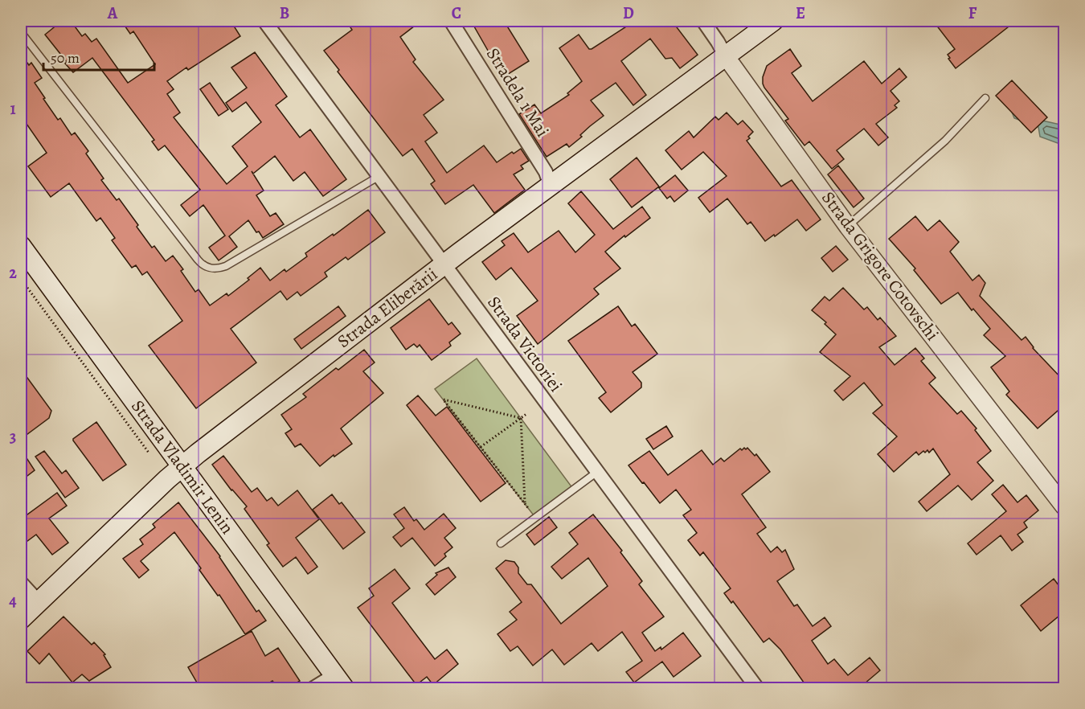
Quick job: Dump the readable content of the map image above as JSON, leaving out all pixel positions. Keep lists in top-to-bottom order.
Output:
{
  "streets": {
    "main road": ["Strada Eliberării", "Strada Vladimir Lenin"],
    "street": ["Stradela 1 Mai", "Strada Grigore Cotovschi", "Strada Victoriei"]
  },
  "crossings": [
    ["Stradela 1 Mai", "Strada Eliberării"],
    ["Strada Grigore Cotovschi", "Strada Eliberării"],
    ["Strada Eliberării", "Strada Victoriei"],
    ["Strada Eliberării", "Strada Vladimir Lenin"]
  ],
  "scale_bar": "50 m",
  "grid": {
    "columns": [
      "A",
      "B",
      "C",
      "D",
      "E",
      "F"
    ],
    "rows": [
      "1",
      "2",
      "3",
      "4"
    ]
  }
}
